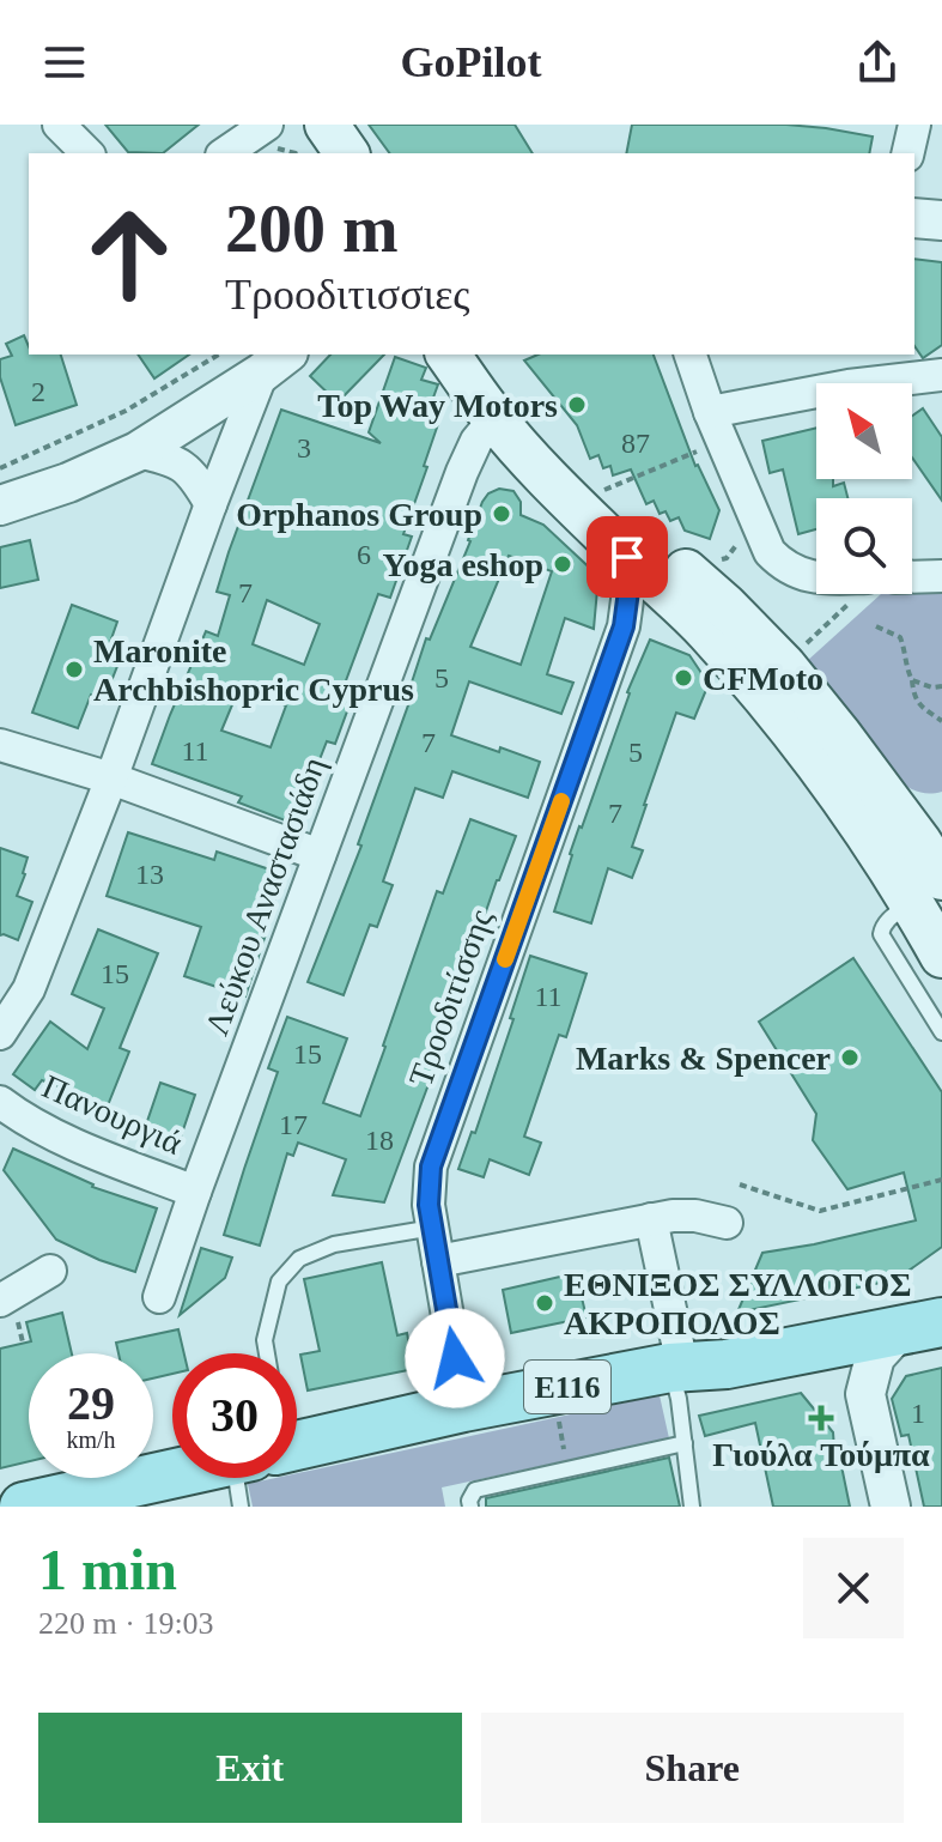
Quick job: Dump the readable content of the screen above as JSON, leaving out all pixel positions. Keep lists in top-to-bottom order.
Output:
{
  "streets": {
    "main road": ["E116"],
    "street": ["Λεύκου Αναστασιάδη", "Τροοδιτίσσης", "Πανουργιά"]
  },
  "crossings": [
    ["Λεύκου Αναστασιάδη", "Πανουργιά"],
    ["Τροοδιτίσσης", "E116"]
  ],
  "places": {
    "other": [
      "Top Way Motors",
      "Orphanos Group",
      "Yoga eshop",
      "Maronite Archbishopric Cyprus",
      "CFMoto",
      "Marks & Spencer",
      "ΕΘΝΙΞΟΣ ΣΥΛΛΟΓΟΣ ΑΚΡΟΠΟΛΟΣ"
    ],
    "health": ["Γιούλα Τούμπα"]
  },
  "house_numbers": [
    "2",
    "87",
    "3",
    "6",
    "7",
    "5",
    "7",
    "11",
    "5",
    "7",
    "13",
    "15",
    "11",
    "15",
    "17",
    "18",
    "1"
  ],
  "north": "top left",
  "page": {
    "header": "GoPilot",
    "turn": ["200 m", "Τροοδιτισσιες"],
    "speed": "29 km/h",
    "limit": "30",
    "heading": ["1 min", "220 m · 19:03"],
    "buttons": ["Exit", "Share"]
  }
}
